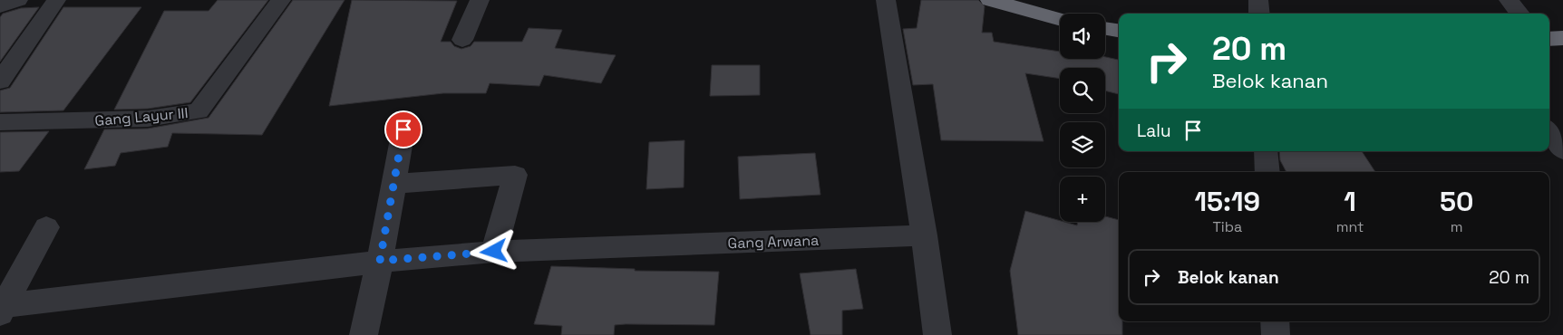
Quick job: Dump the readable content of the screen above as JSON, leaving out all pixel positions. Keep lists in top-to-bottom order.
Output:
{
  "streets": {
    "street": ["Gang Layur III", "Gang Arwana"]
  },
  "page": {
    "map_buttons": "+",
    "turn": ["20 m", "Belok kanan"],
    "then": "Lalu",
    "eta": [
      "15:19",
      "Tiba",
      "1",
      "mnt",
      "50",
      "m"
    ],
    "list": [
      {
        "name": "Belok kanan",
        "value": "20 m"
      }
    ]
  }
}
